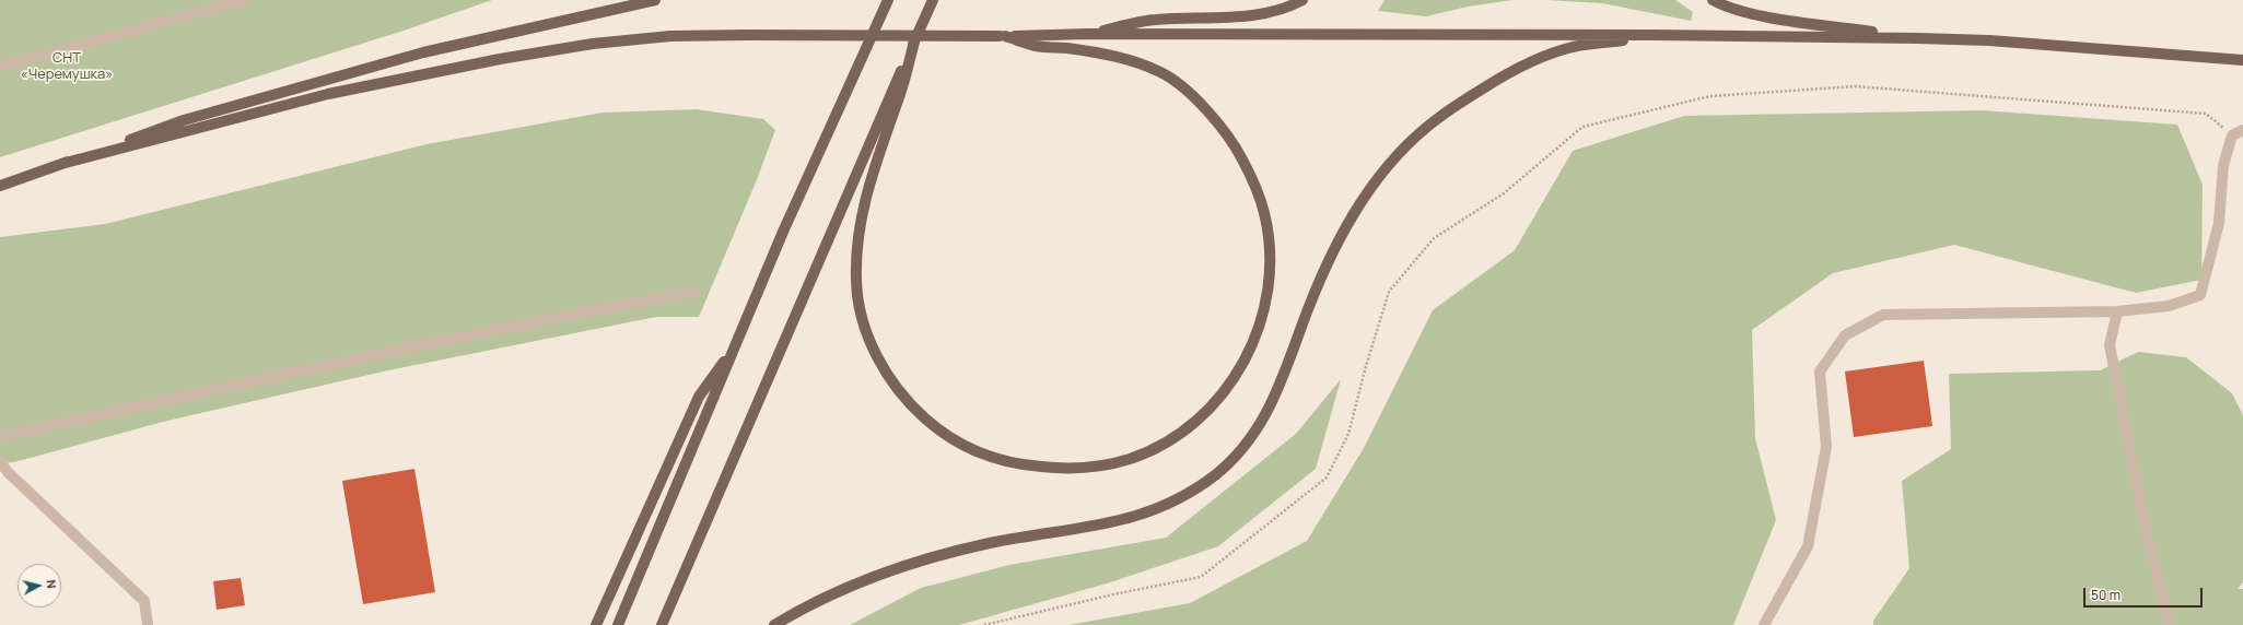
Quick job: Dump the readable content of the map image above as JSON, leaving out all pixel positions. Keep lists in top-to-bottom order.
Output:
{
  "parks": ["СНТ «Черемушка»"],
  "scale_bar": "50 m",
  "north": "right"
}
